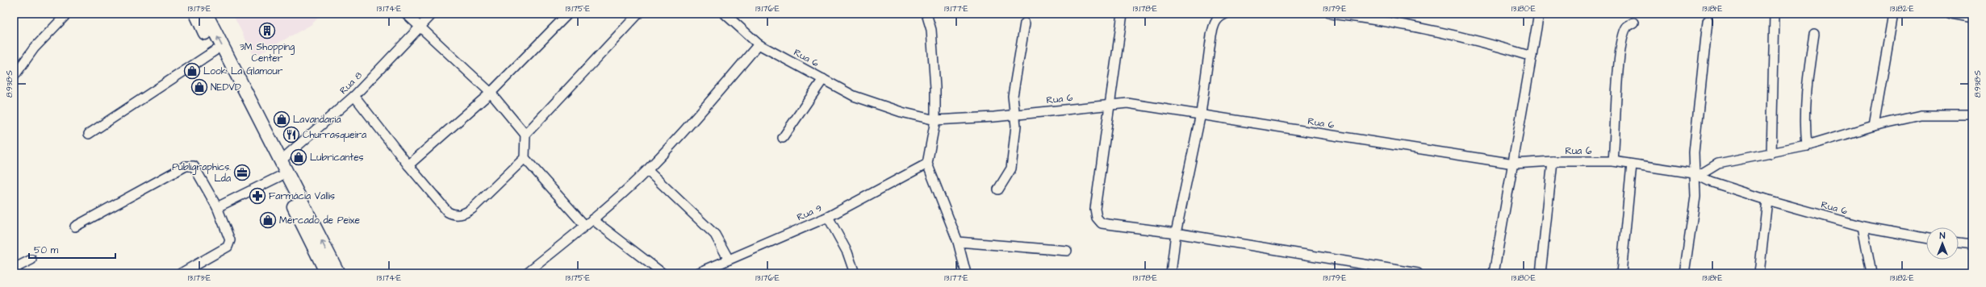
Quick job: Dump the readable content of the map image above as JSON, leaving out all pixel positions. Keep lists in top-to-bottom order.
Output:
{
  "streets": {
    "street": ["Rua 6", "Rua 8", "Rua 9"]
  },
  "places": {
    "building": ["3M Shopping Center"],
    "shop": [
      "Look La Glamour",
      "NEDVD",
      "Lavandaria",
      "Lubricantes",
      "Mercado de Peixe"
    ],
    "restaurant": ["Churrasqueira"],
    "office": ["Publigraphics. Lda"],
    "pharmacy": ["Farmácia Vallis"]
  },
  "scale_bar": "50 m",
  "north": "top",
  "coordinates": [
    "13.173°E",
    "13.174°E",
    "13.175°E",
    "13.176°E",
    "13.177°E",
    "13.178°E",
    "13.179°E",
    "13.180°E",
    "13.181°E",
    "13.182°E",
    "8.938°S"
  ]
}
